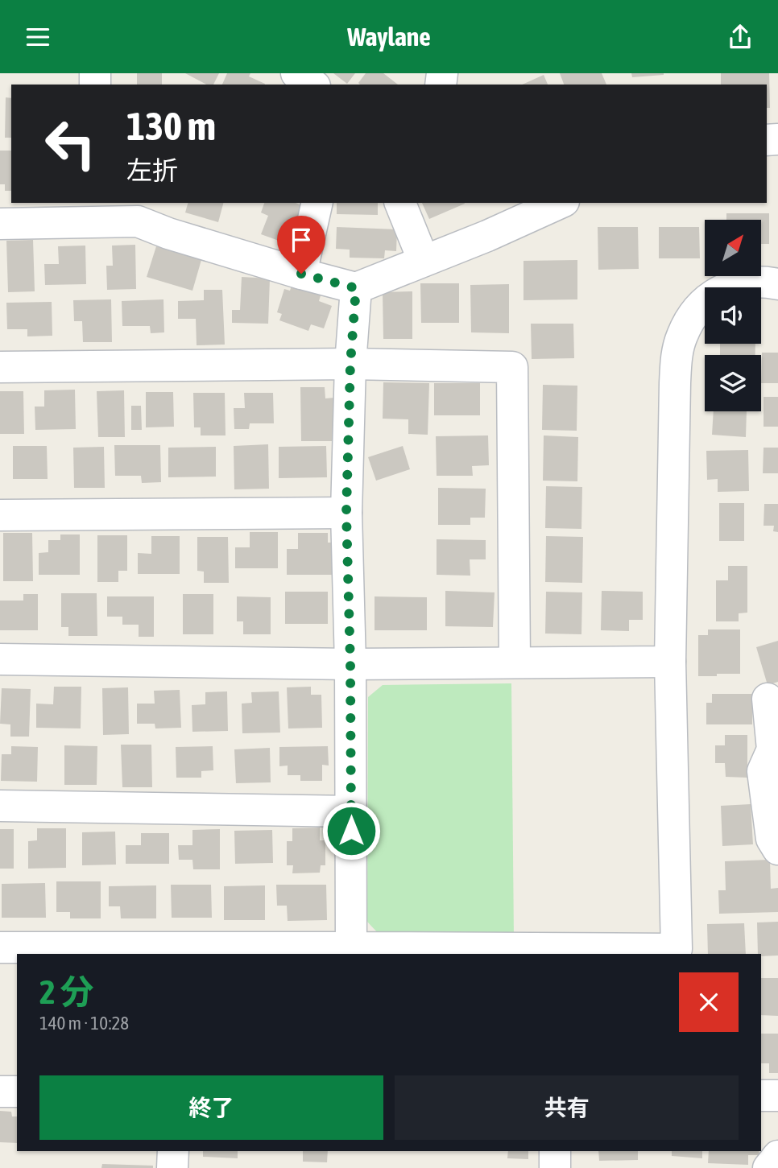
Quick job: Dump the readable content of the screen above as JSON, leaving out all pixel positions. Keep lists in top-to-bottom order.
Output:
{
  "north": "top right",
  "page": {
    "header": "Waylane",
    "turn": ["130 m", "左折"],
    "heading": ["2 分", "140 m · 10:28"],
    "buttons": ["終了", "共有"]
  }
}
